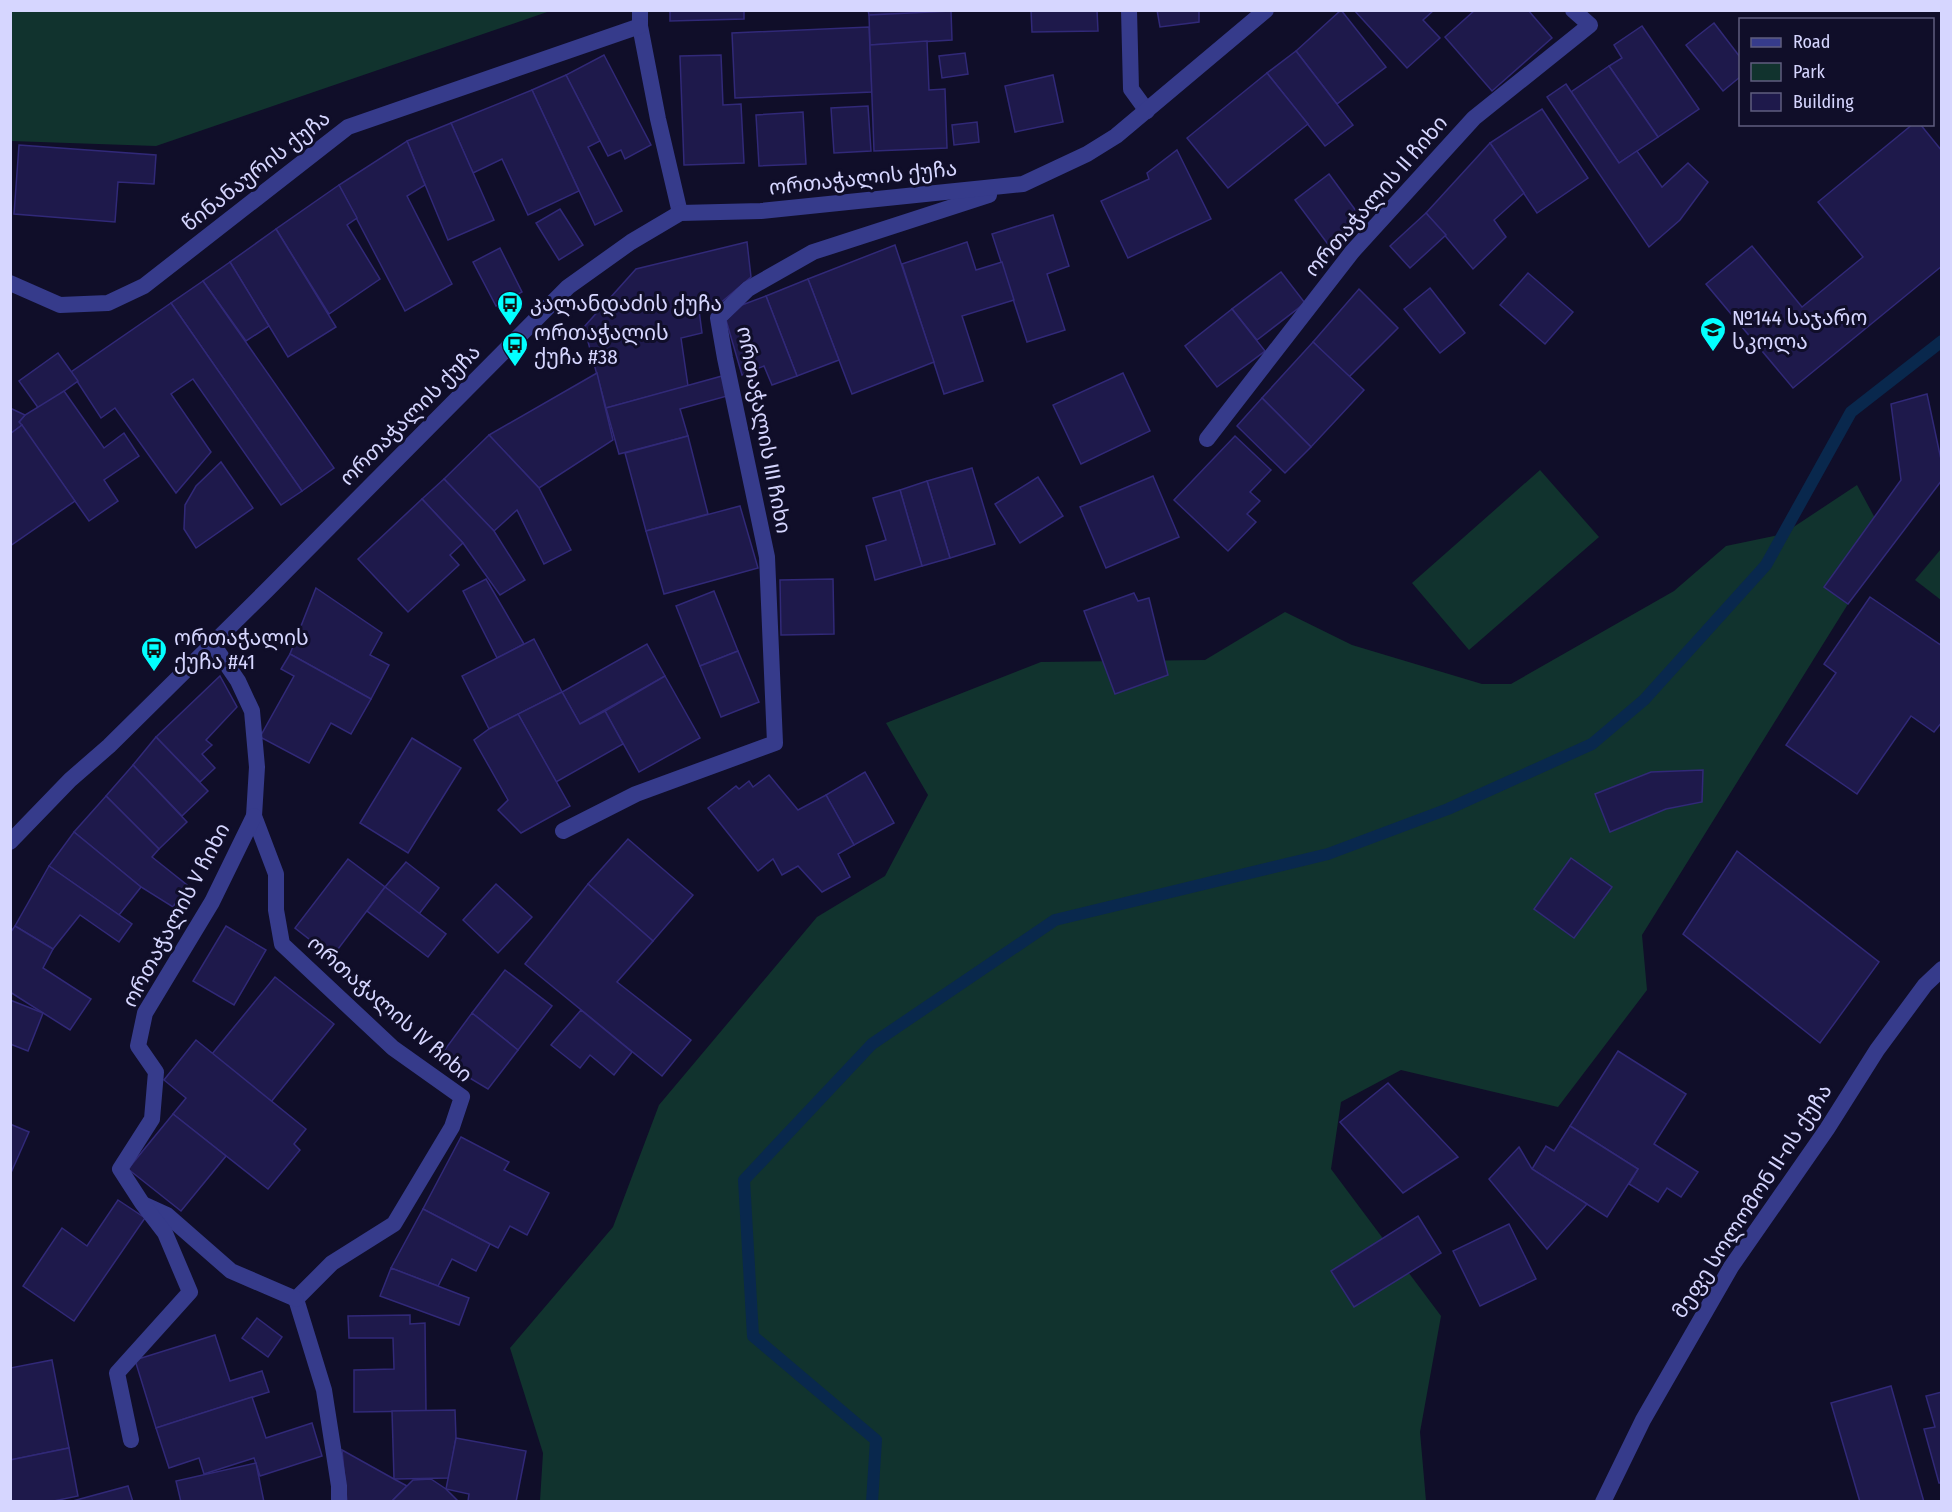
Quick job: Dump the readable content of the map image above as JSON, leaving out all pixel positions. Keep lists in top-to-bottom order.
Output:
{
  "streets": {
    "street": [
      "წინანაურის ქუჩა",
      "ორთაჭალის ქუჩა",
      "ორთაჭალის II ჩიხი",
      "ორთაჭალის III ჩიხი",
      "ორთაჭალის V ჩიხი",
      "ორთაჭალის IV ჩიხი",
      "მეფე სოლომონ II-ის ქუჩა"
    ]
  },
  "crossings": [
    ["ორთაჭალის ქუჩა", "ორთაჭალის III ჩიხი"],
    ["ორთაჭალის ქუჩა", "ორთაჭალის IV ჩიხი"],
    ["ორთაჭალის V ჩიხი", "ორთაჭალის IV ჩიხი"]
  ],
  "places": {
    "bus stop": ["კალანდაძის ქუჩა", "ორთაჭალის ქუჩა #38", "ორთაჭალის ქუჩა #41"],
    "school or university": ["№144 საჯარო სკოლა"]
  },
  "legend": ["Road", "Park", "Building"]
}
